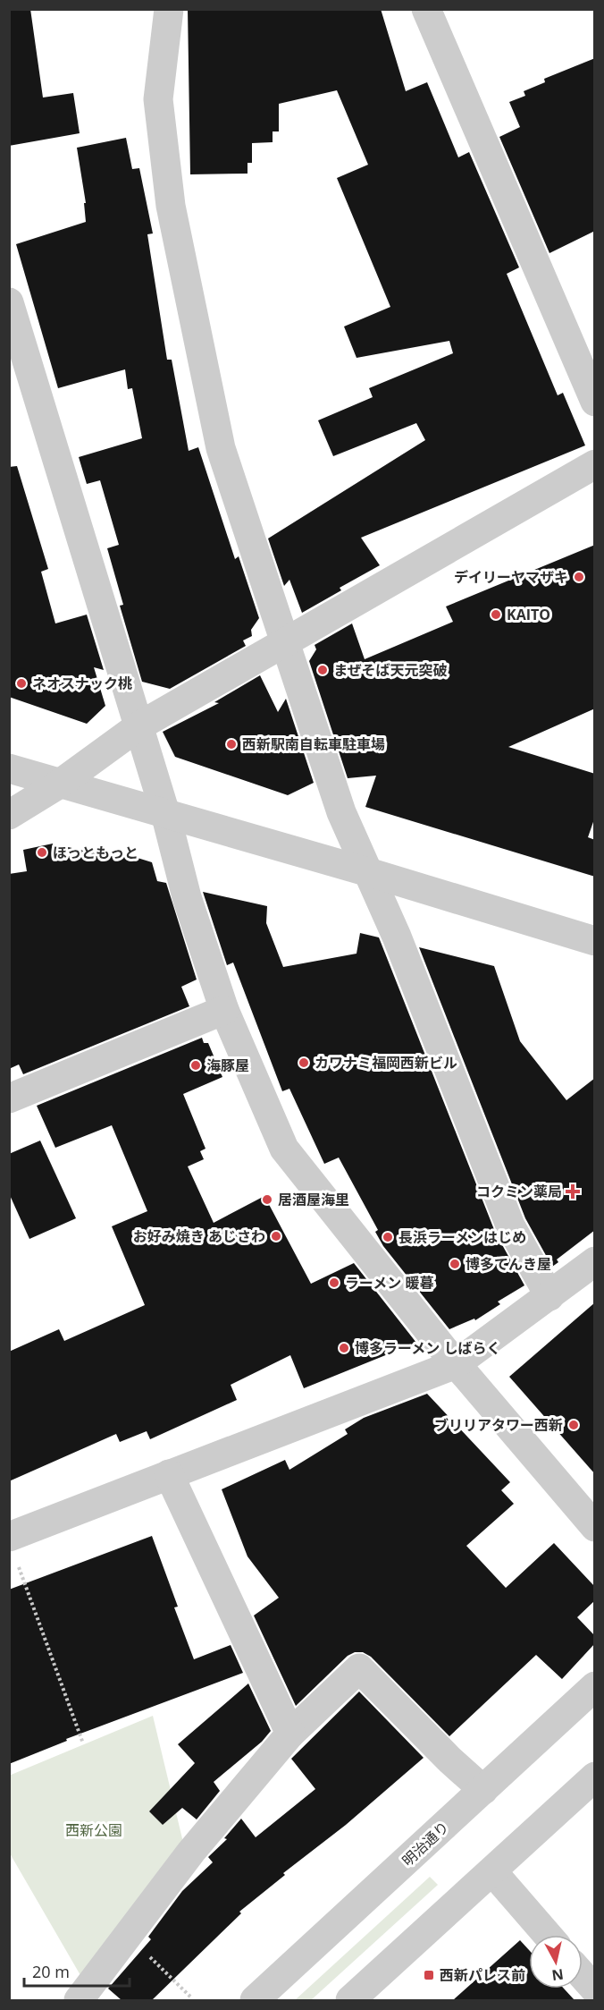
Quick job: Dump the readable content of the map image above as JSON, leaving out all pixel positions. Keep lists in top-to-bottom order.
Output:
{
  "streets": {
    "street": ["明治通り"]
  },
  "parks": ["西新公園"],
  "places": {
    "other": [
      "デイリーヤマザキ",
      "KAITO",
      "まぜそば天元突破",
      "ネオスナック桃",
      "西新駅南自転車駐車場",
      "ほっともっと",
      "カワナミ福岡西新ビル",
      "海豚屋",
      "居酒屋海里",
      "お好み焼き あじさわ",
      "長浜ラーメンはじめ",
      "博多てんき屋",
      "ラーメン 暖暮",
      "博多ラーメン しばらく",
      "ブリリアタワー西新"
    ],
    "health": ["コクミン薬局"],
    "transit": ["西新パレス前"]
  },
  "scale_bar": "20 m",
  "north": "bottom"
}
